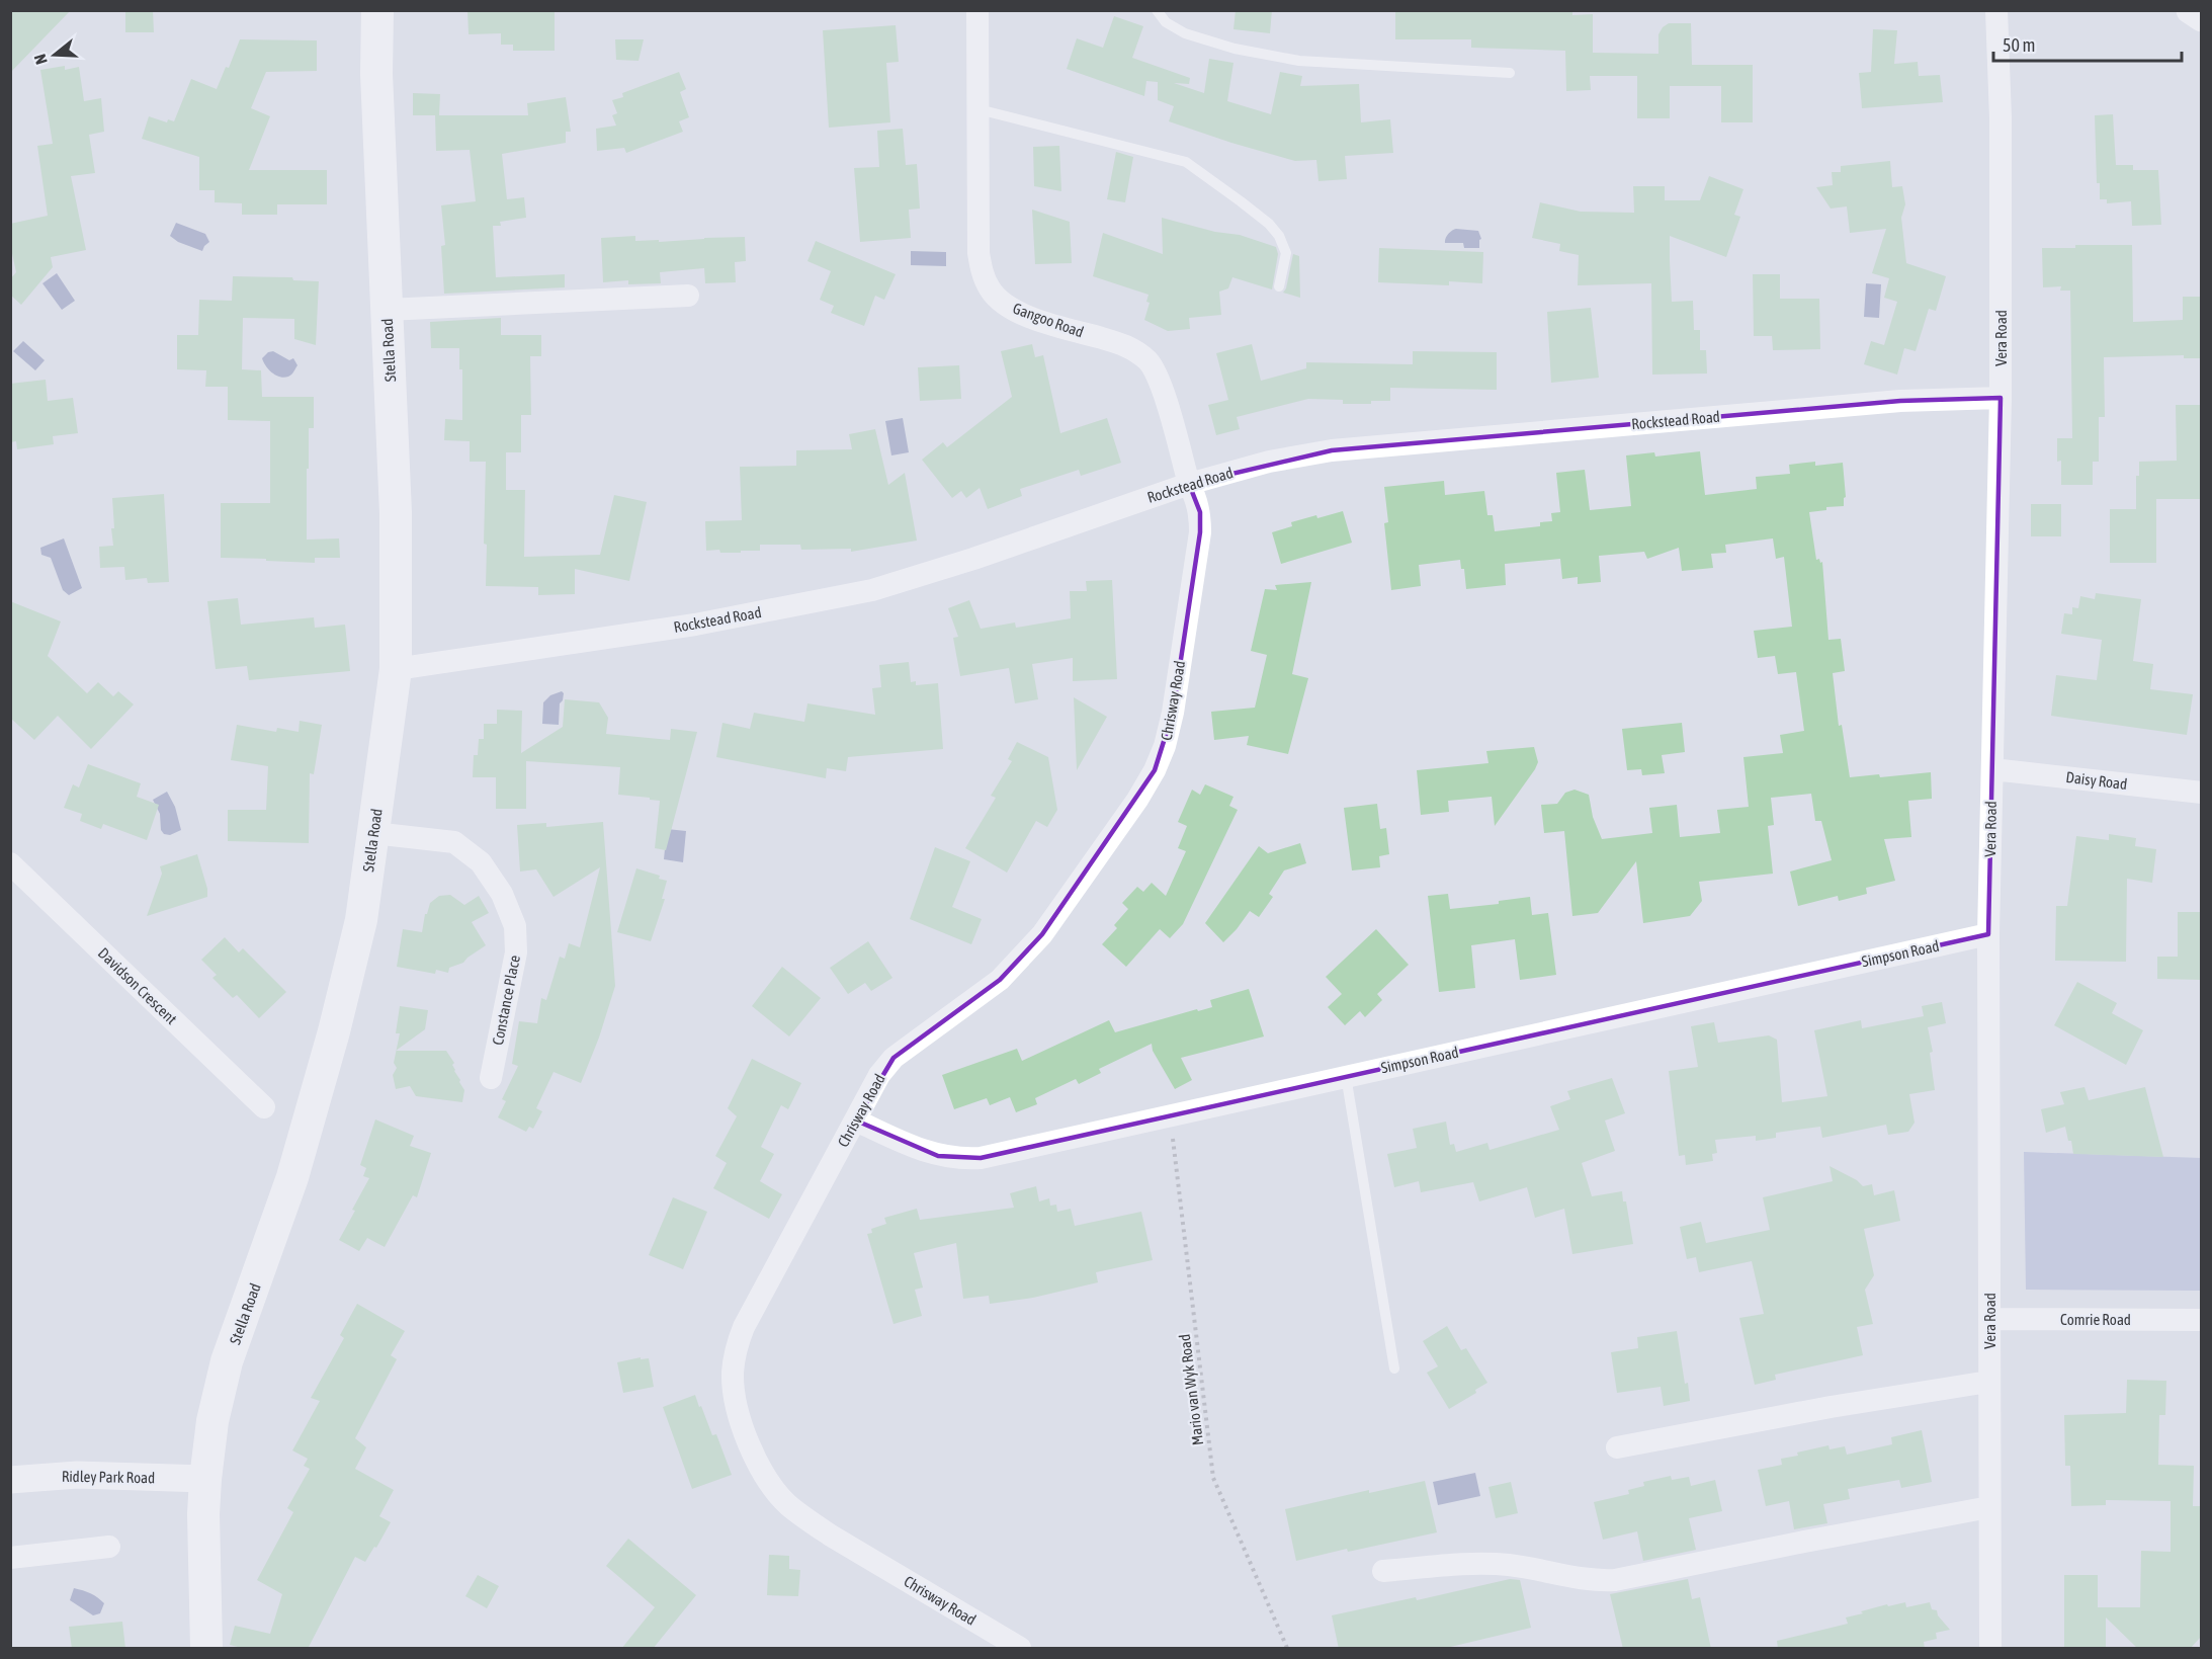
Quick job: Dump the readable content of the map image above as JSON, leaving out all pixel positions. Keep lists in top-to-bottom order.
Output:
{
  "streets": {
    "main road": ["Stella Road"],
    "street": [
      "Gangoo Road",
      "Vera Road",
      "Rockstead Road",
      "Chrisway Road",
      "Daisy Road",
      "Simpson Road",
      "Davidson Crescent",
      "Constance Place",
      "Comrie Road",
      "Ridley Park Road"
    ],
    "path": ["Mario van Wyk Road"]
  },
  "crossings": [
    ["Gangoo Road", "Rockstead Road"],
    ["Gangoo Road", "Chrisway Road"],
    ["Vera Road", "Rockstead Road"],
    ["Vera Road", "Daisy Road"],
    ["Vera Road", "Simpson Road"],
    ["Vera Road", "Comrie Road"],
    ["Stella Road", "Rockstead Road"],
    ["Stella Road", "Constance Place"],
    ["Stella Road", "Ridley Park Road"],
    ["Rockstead Road", "Chrisway Road"],
    ["Chrisway Road", "Simpson Road"],
    ["Simpson Road", "Mario van Wyk Road"]
  ],
  "scale_bar": "50 m",
  "north": "left"
}
